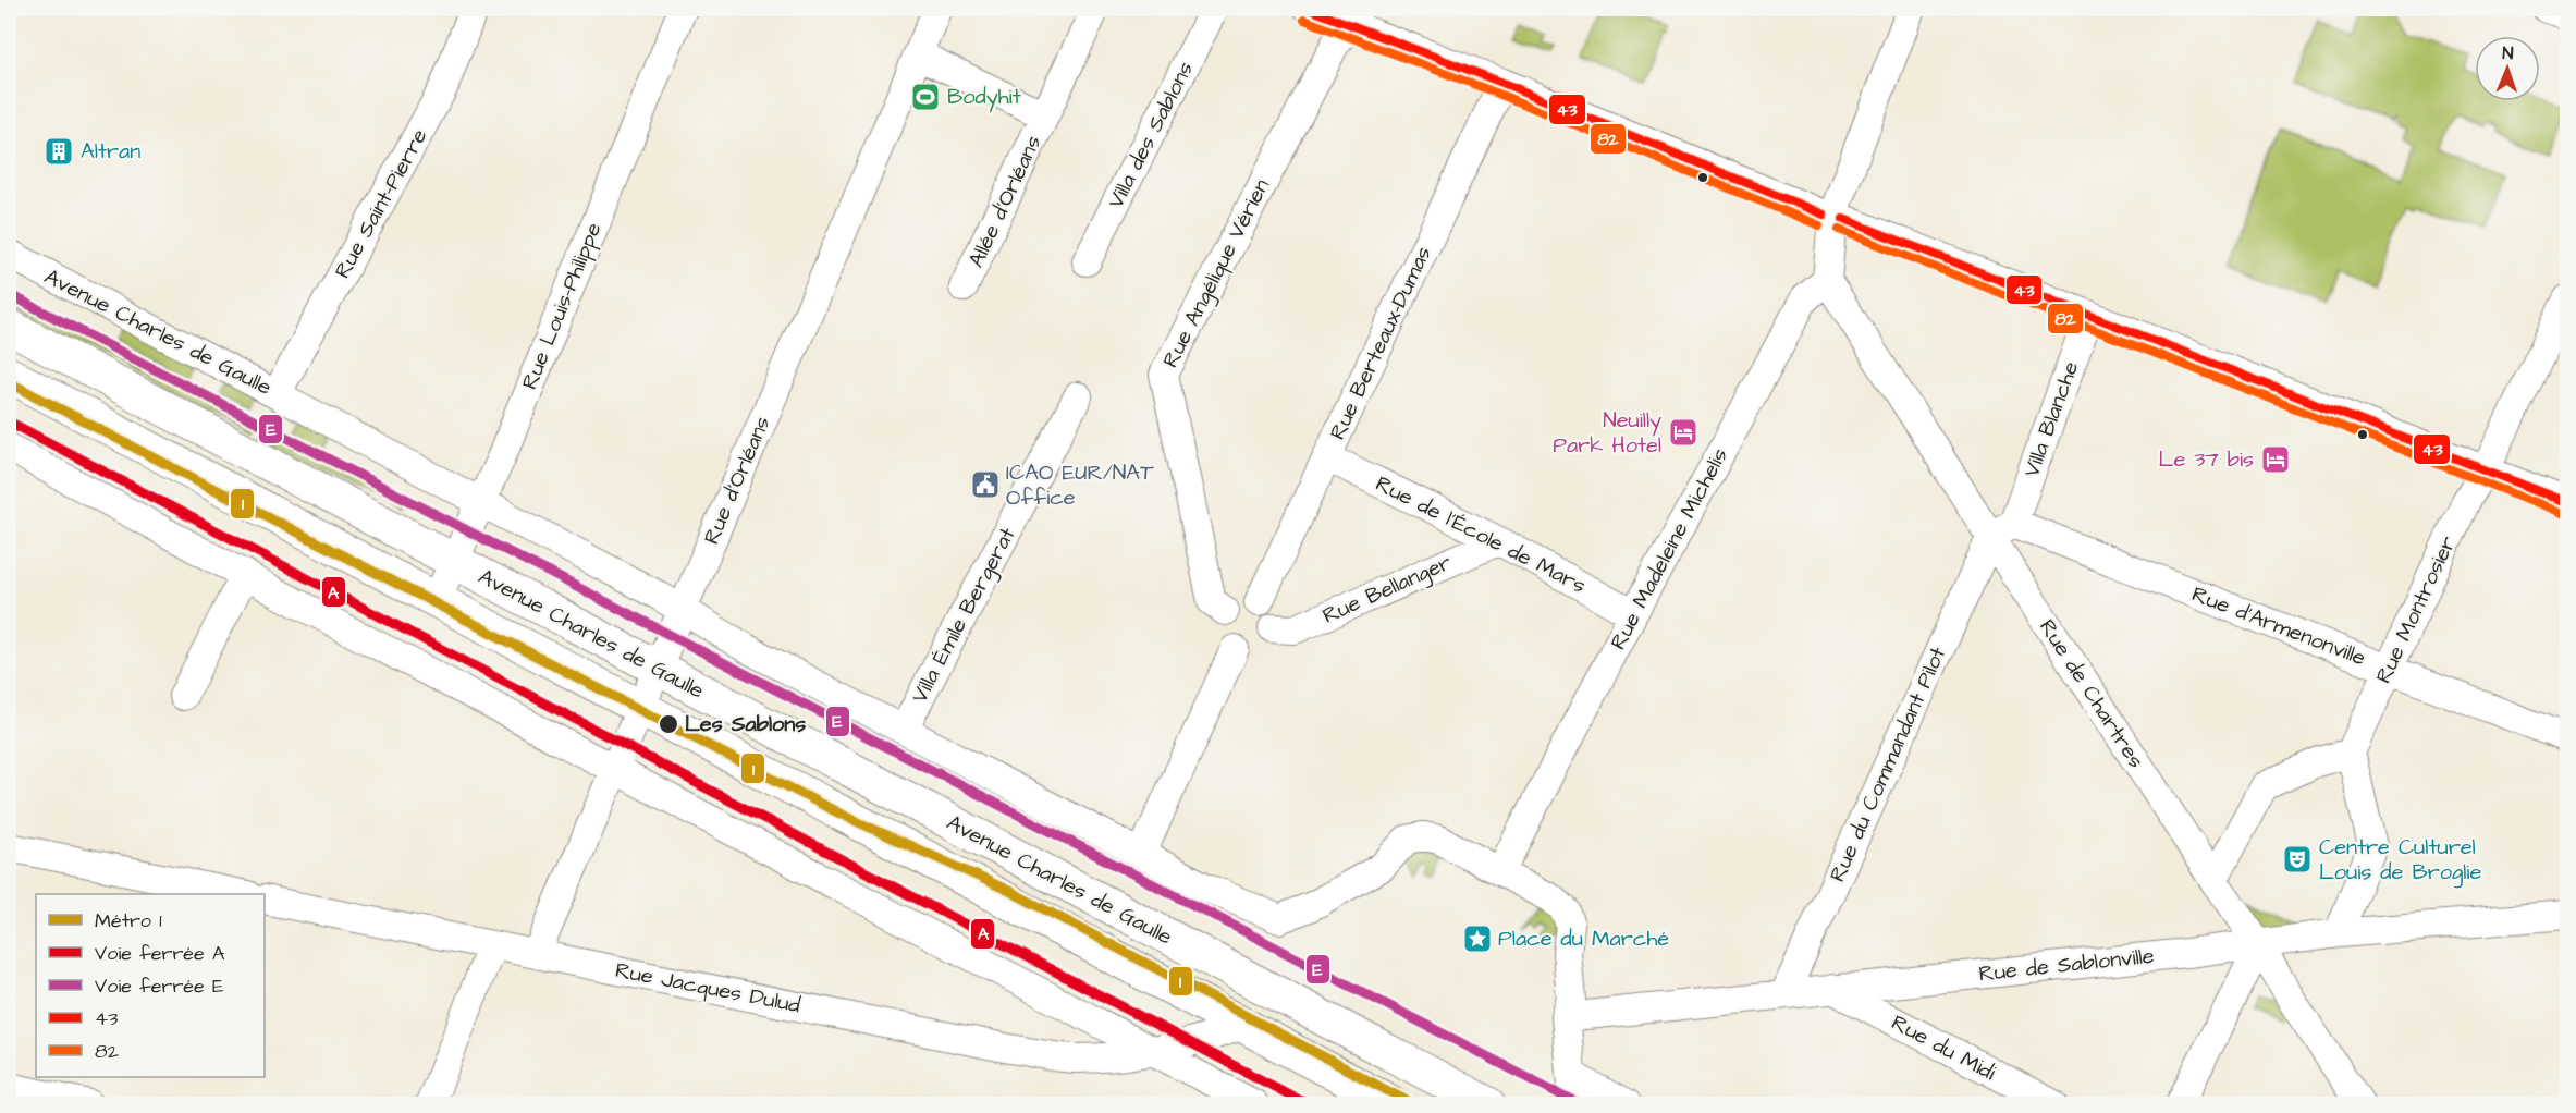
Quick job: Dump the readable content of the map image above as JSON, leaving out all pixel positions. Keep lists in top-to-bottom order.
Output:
{
  "streets": {
    "main road": ["Avenue Charles de Gaulle"],
    "street": [
      "Villa des Sablons",
      "Allée d'Orléans",
      "Rue Saint-Pierre",
      "Rue Angélique Vérien",
      "Rue Louis-Philippe",
      "Rue Berteaux-Dumas",
      "Villa Blanche",
      "Rue d'Orléans",
      "Rue de l'École de Mars",
      "Rue Madeleine Michelis",
      "Rue Bellanger",
      "Rue Montrosier",
      "Villa Émile Bergerat",
      "Rue d'Armenonville",
      "Rue de Chartres",
      "Rue du Commandant Pilot",
      "Rue de Sablonville",
      "Rue Jacques Dulud",
      "Rue du Midi"
    ]
  },
  "crossings": [
    ["Allée d'Orléans", "Rue d'Orléans"],
    ["Rue Saint-Pierre", "Avenue Charles de Gaulle"],
    ["Rue Angélique Vérien", "Rue Berteaux-Dumas"],
    ["Rue Angélique Vérien", "Rue Bellanger"],
    ["Rue Louis-Philippe", "Avenue Charles de Gaulle"],
    ["Avenue Charles de Gaulle", "Rue d'Orléans"],
    ["Avenue Charles de Gaulle", "Rue Madeleine Michelis"],
    ["Avenue Charles de Gaulle", "Villa Émile Bergerat"],
    ["Avenue Charles de Gaulle", "Rue Jacques Dulud"],
    ["Rue Berteaux-Dumas", "Rue de l'École de Mars"],
    ["Rue Berteaux-Dumas", "Rue Bellanger"],
    ["Villa Blanche", "Rue d'Armenonville"],
    ["Villa Blanche", "Rue de Chartres"],
    ["Villa Blanche", "Rue du Commandant Pilot"],
    ["Rue d'Orléans", "Rue Jacques Dulud"],
    ["Rue de l'École de Mars", "Rue Madeleine Michelis"],
    ["Rue de l'École de Mars", "Rue Bellanger"],
    ["Rue Madeleine Michelis", "Rue de Chartres"],
    ["Rue Montrosier", "Rue d'Armenonville"],
    ["Rue d'Armenonville", "Rue de Chartres"],
    ["Rue d'Armenonville", "Rue du Commandant Pilot"],
    ["Rue de Chartres", "Rue du Commandant Pilot"],
    ["Rue de Chartres", "Rue de Sablonville"],
    ["Rue du Commandant Pilot", "Rue de Sablonville"],
    ["Rue de Sablonville", "Rue du Midi"]
  ],
  "places": {
    "sports": ["Bodyhit"],
    "building": ["Altran"],
    "hotel": ["Neuilly Park Hotel", "Le 37 bis"],
    "public building": ["ICAO EUR/NAT Office"],
    "other": ["Les Sablons"],
    "theatre": ["Centre Culturel Louis de Broglie"],
    "place": ["Place du Marché"]
  },
  "lines": [
    "transit line 43",
    "transit line 82",
    "rail line E",
    "metro line 1",
    "rail line A"
  ],
  "legend": [
    "Métro 1",
    "Voie ferrée A",
    "Voie ferrée E",
    "43",
    "82"
  ],
  "north": "top"
}
